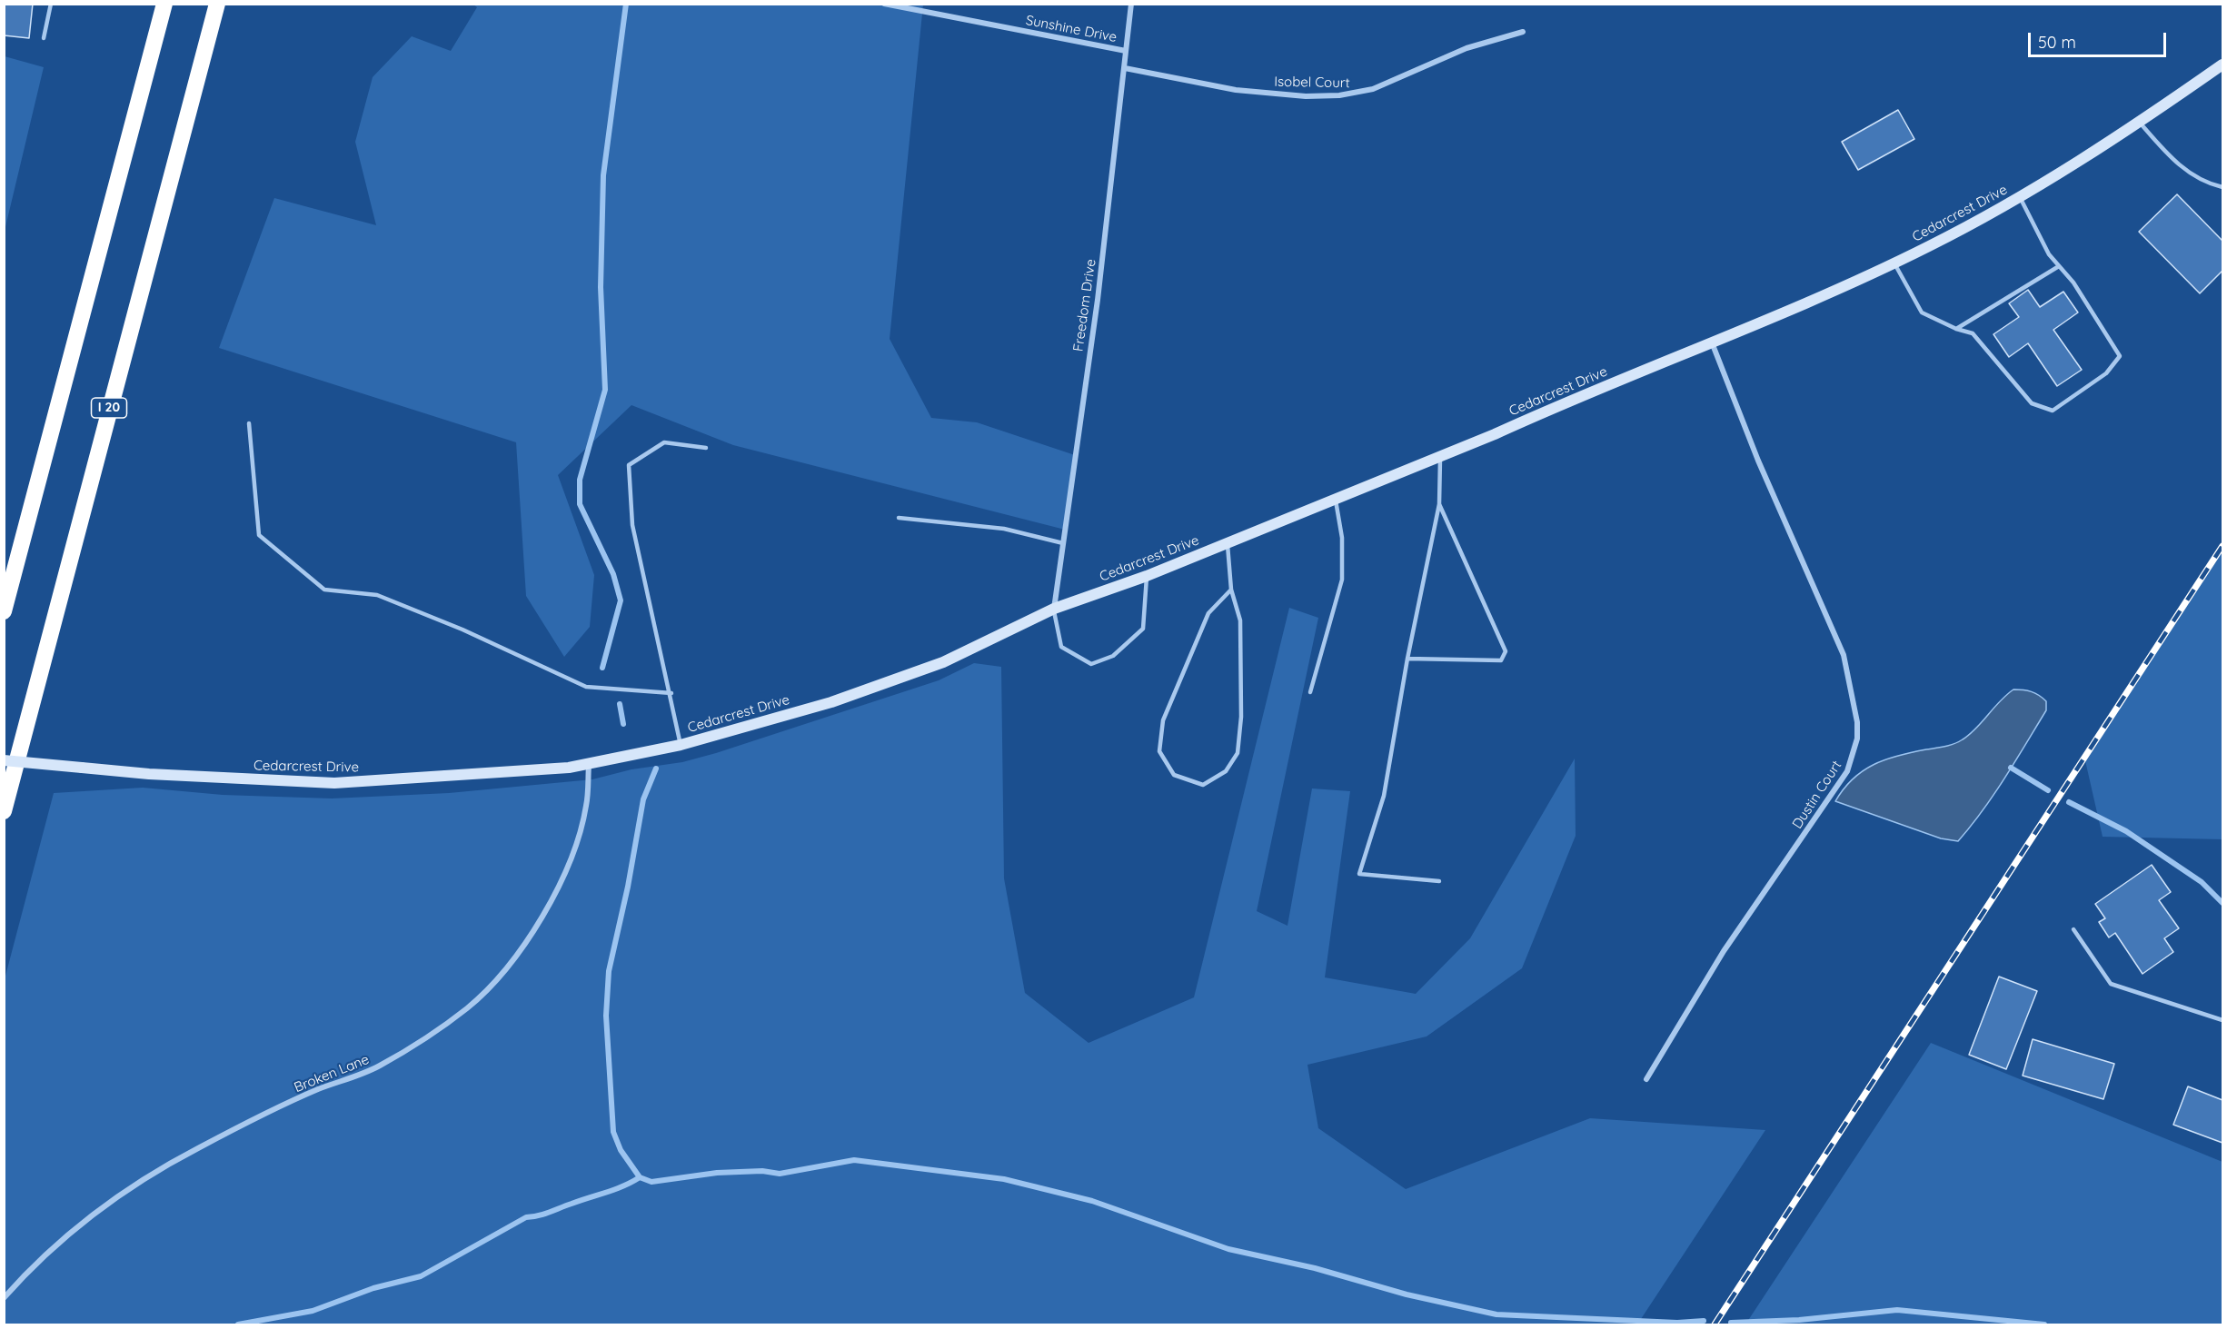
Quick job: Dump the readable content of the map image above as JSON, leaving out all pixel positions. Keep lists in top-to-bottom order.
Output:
{
  "streets": {
    "highway": ["I 20"],
    "street": [
      "Sunshine Drive",
      "Isobel Court",
      "Cedarcrest Drive",
      "Freedom Drive",
      "Dustin Court",
      "Broken Lane"
    ]
  },
  "crossings": [
    ["Sunshine Drive", "Freedom Drive"],
    ["Isobel Court", "Freedom Drive"],
    ["Cedarcrest Drive", "Freedom Drive"],
    ["Cedarcrest Drive", "Dustin Court"],
    ["Cedarcrest Drive", "Broken Lane"]
  ],
  "scale_bar": "50 m"
}
